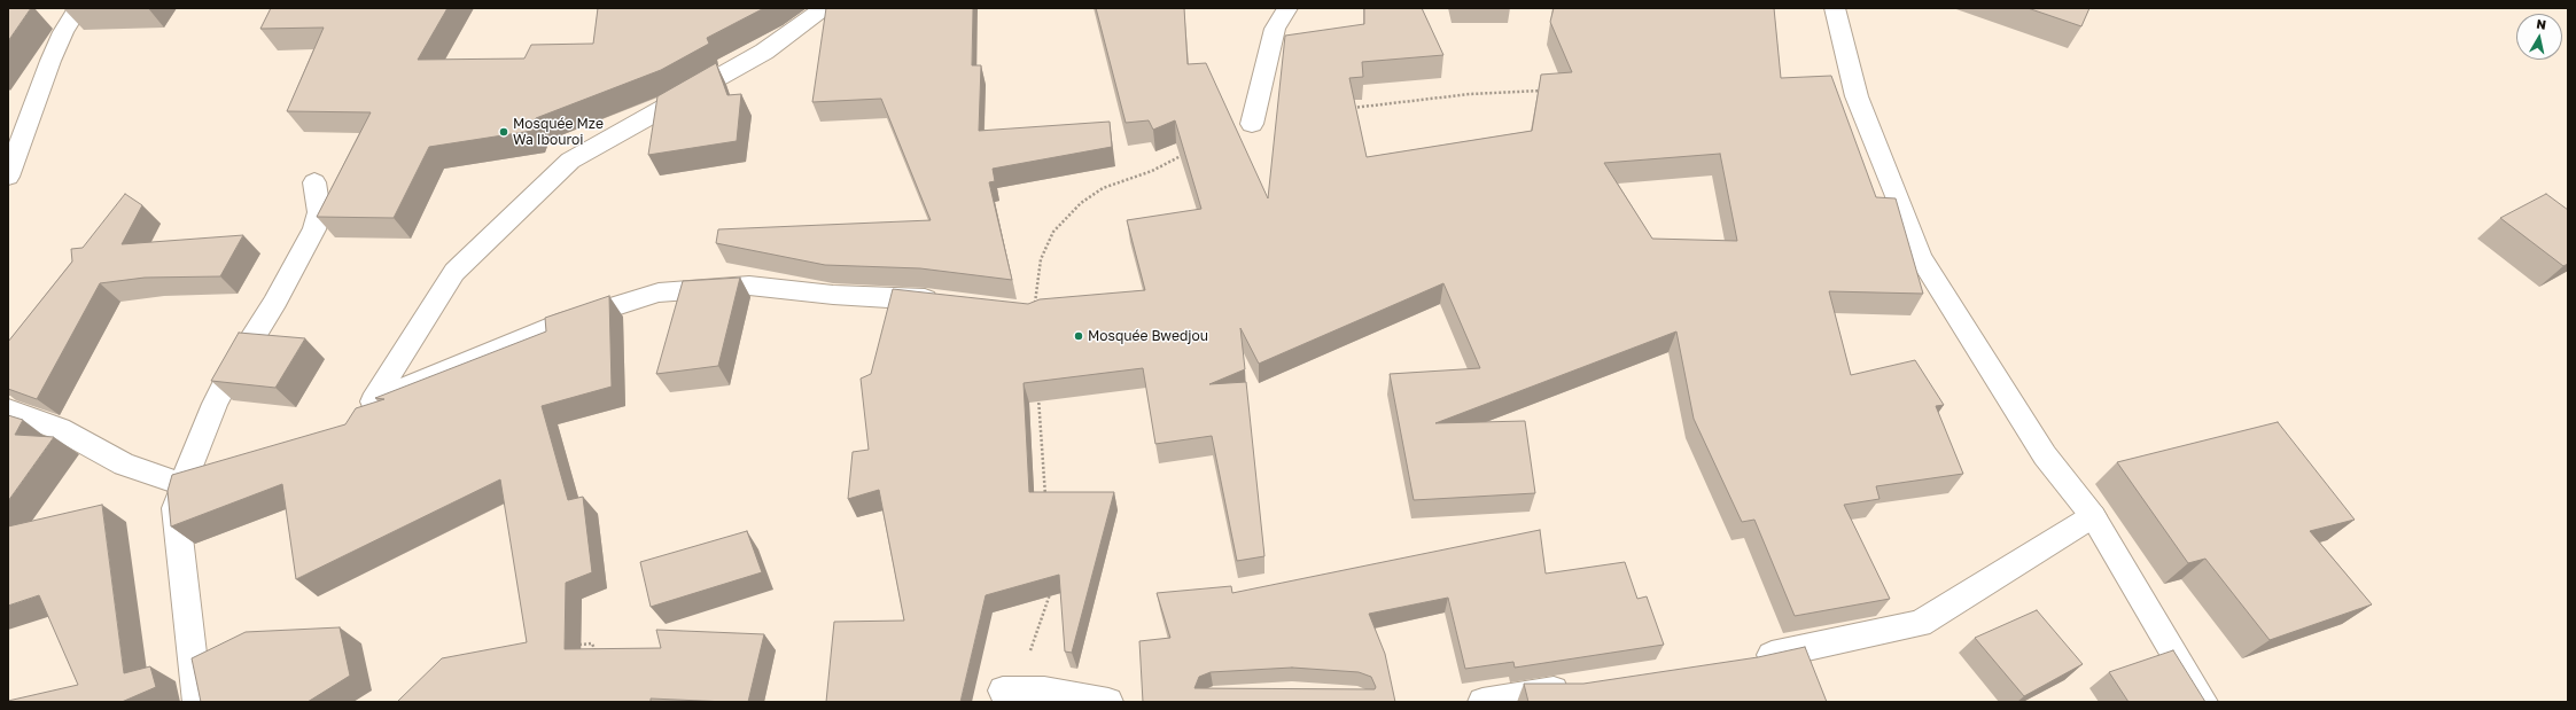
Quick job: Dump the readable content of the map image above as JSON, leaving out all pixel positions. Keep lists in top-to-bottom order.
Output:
{
  "places": ["Mosquée Mze Wa Ibouroi", "Mosquée Bwedjou"],
  "north": "top"
}
